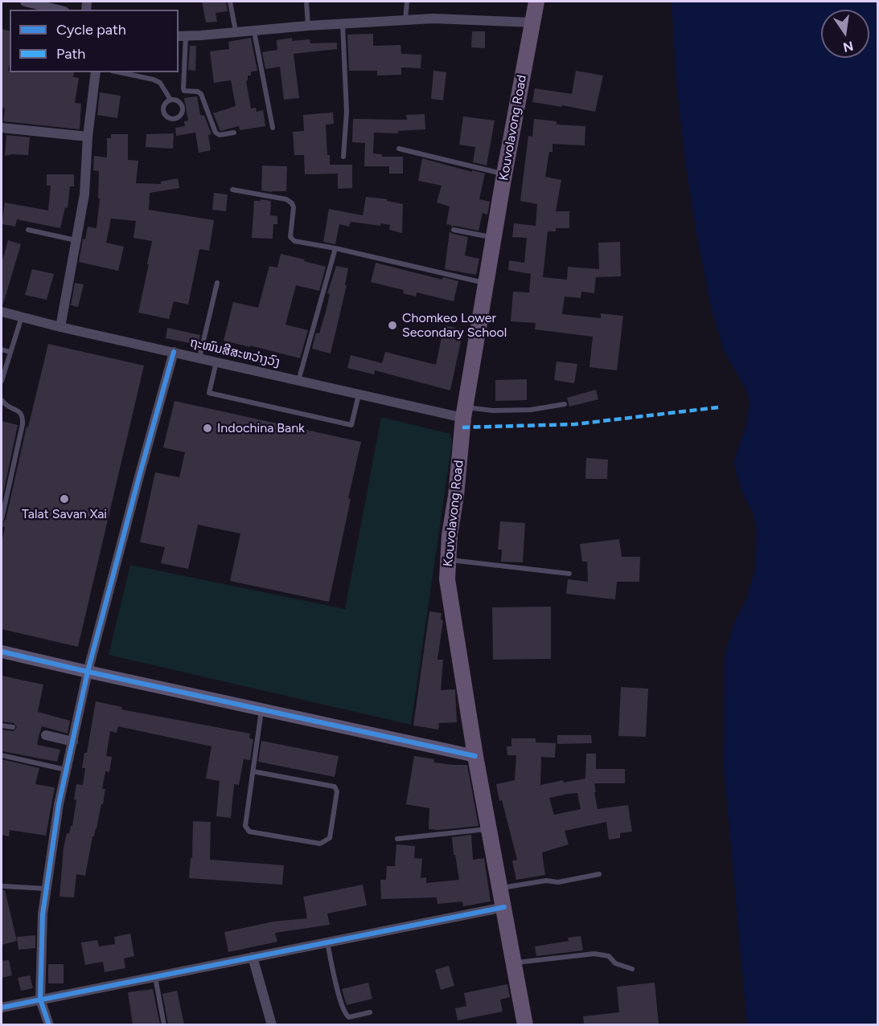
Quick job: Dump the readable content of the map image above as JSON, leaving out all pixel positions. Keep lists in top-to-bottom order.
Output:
{
  "streets": {
    "main road": ["Kouvolavong Road"],
    "street": ["ຖະໜົນສີສະຫວ່າງວົງ"]
  },
  "crossings": [
    ["Kouvolavong Road", "ຖະໜົນສີສະຫວ່າງວົງ"]
  ],
  "places": ["Chomkeo Lower Secondary School", "Indochina Bank", "Talat Savan Xai"],
  "legend": ["Cycle path", "Path"],
  "north": "bottom"
}
